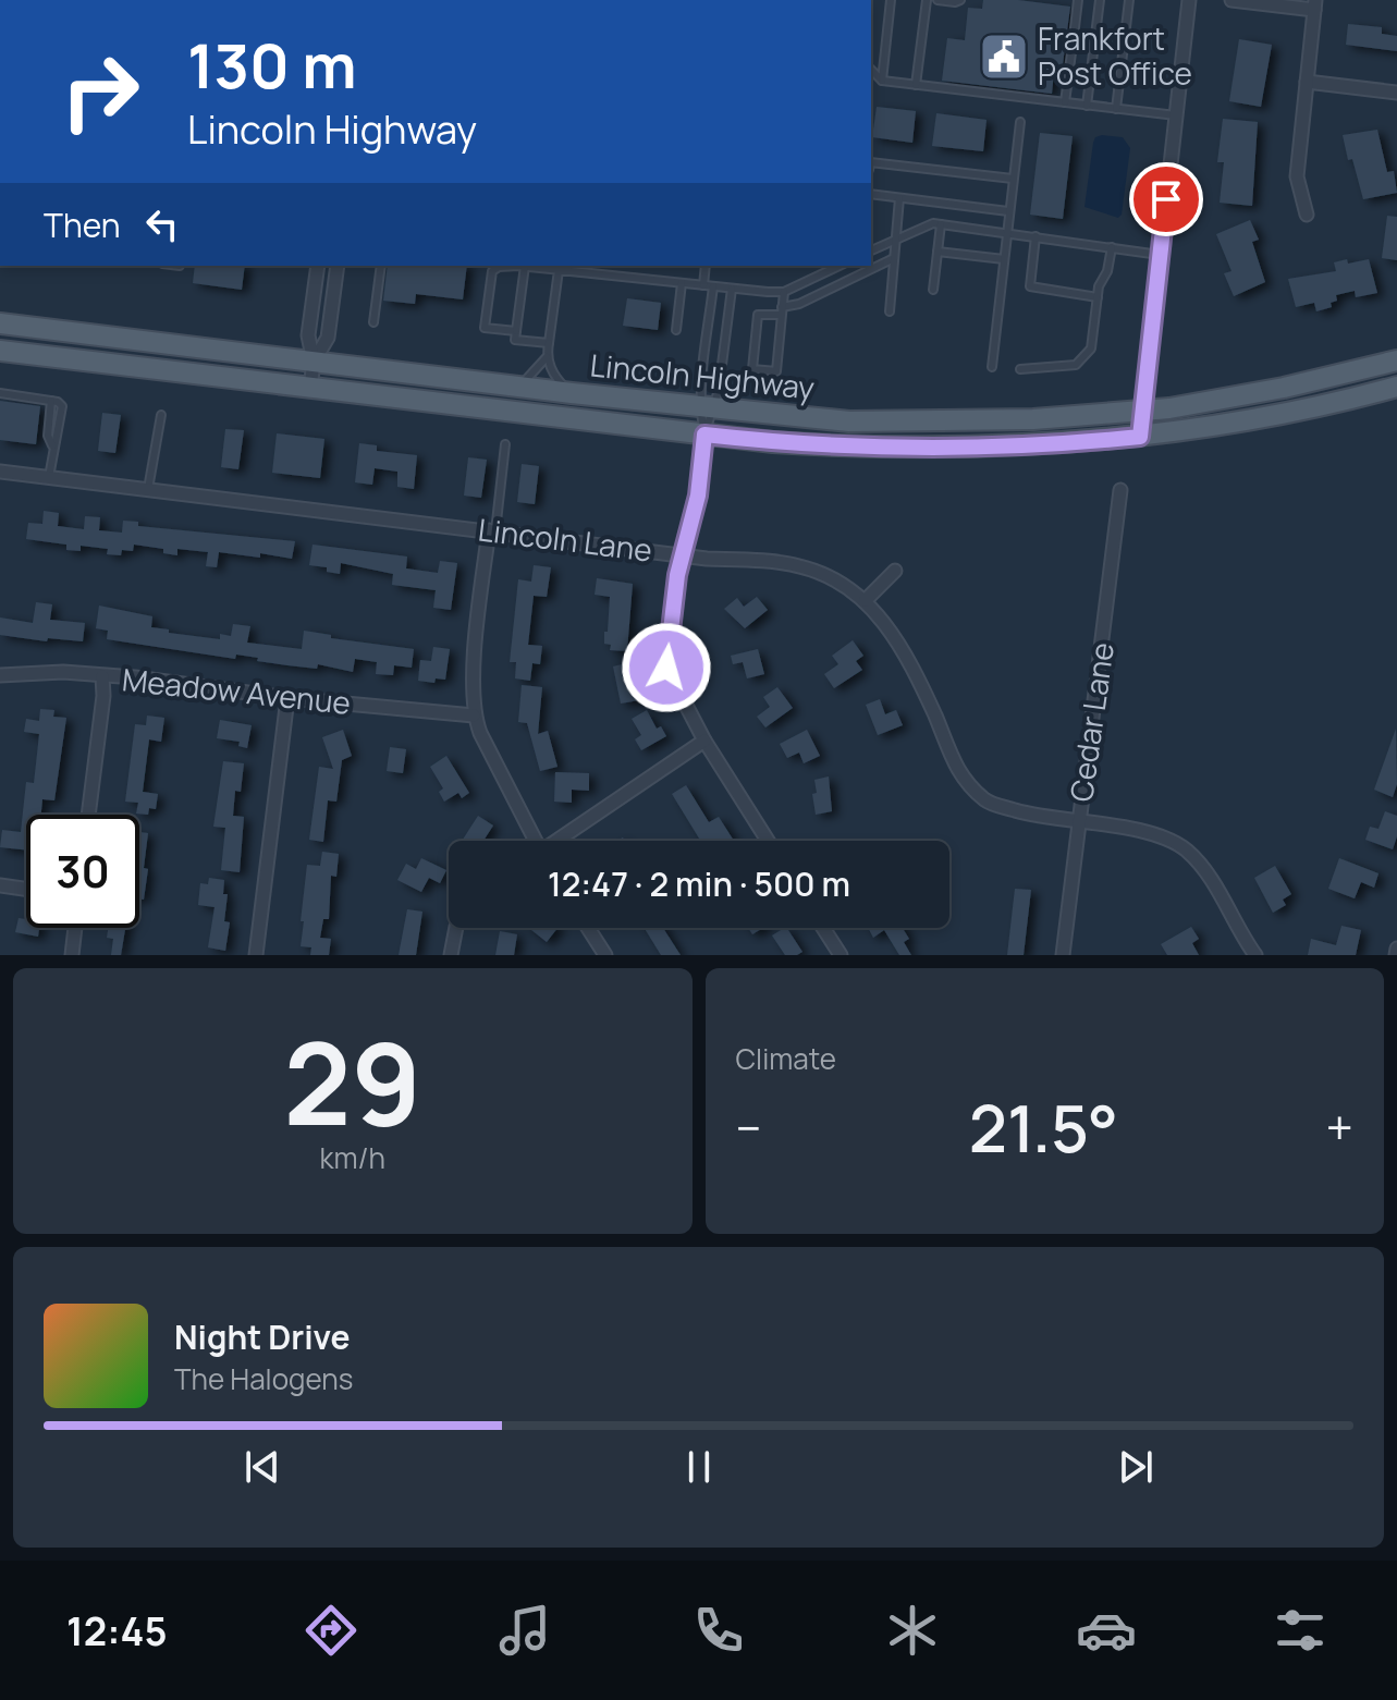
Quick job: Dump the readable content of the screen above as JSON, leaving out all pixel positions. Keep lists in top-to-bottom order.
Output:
{
  "streets": {
    "main road": ["Lincoln Highway"],
    "street": ["Lincoln Lane", "Meadow Avenue", "Cedar Lane"]
  },
  "crossings": [
    ["Lincoln Lane", "Cedar Lane"]
  ],
  "places": {
    "public building": ["Frankfort Post Office"]
  },
  "page": {
    "turn": ["130 m", "Lincoln Highway"],
    "then": "Then",
    "limit": "30",
    "trip": "12:47 · 2 min · 500 m",
    "tile": [
      ["29", "km/h"],
      "Climate"
    ],
    "heat": ["−", "21.5°", "+"],
    "song": ["Night Drive", "The Halogens"],
    "tabs": "12:45"
  }
}
